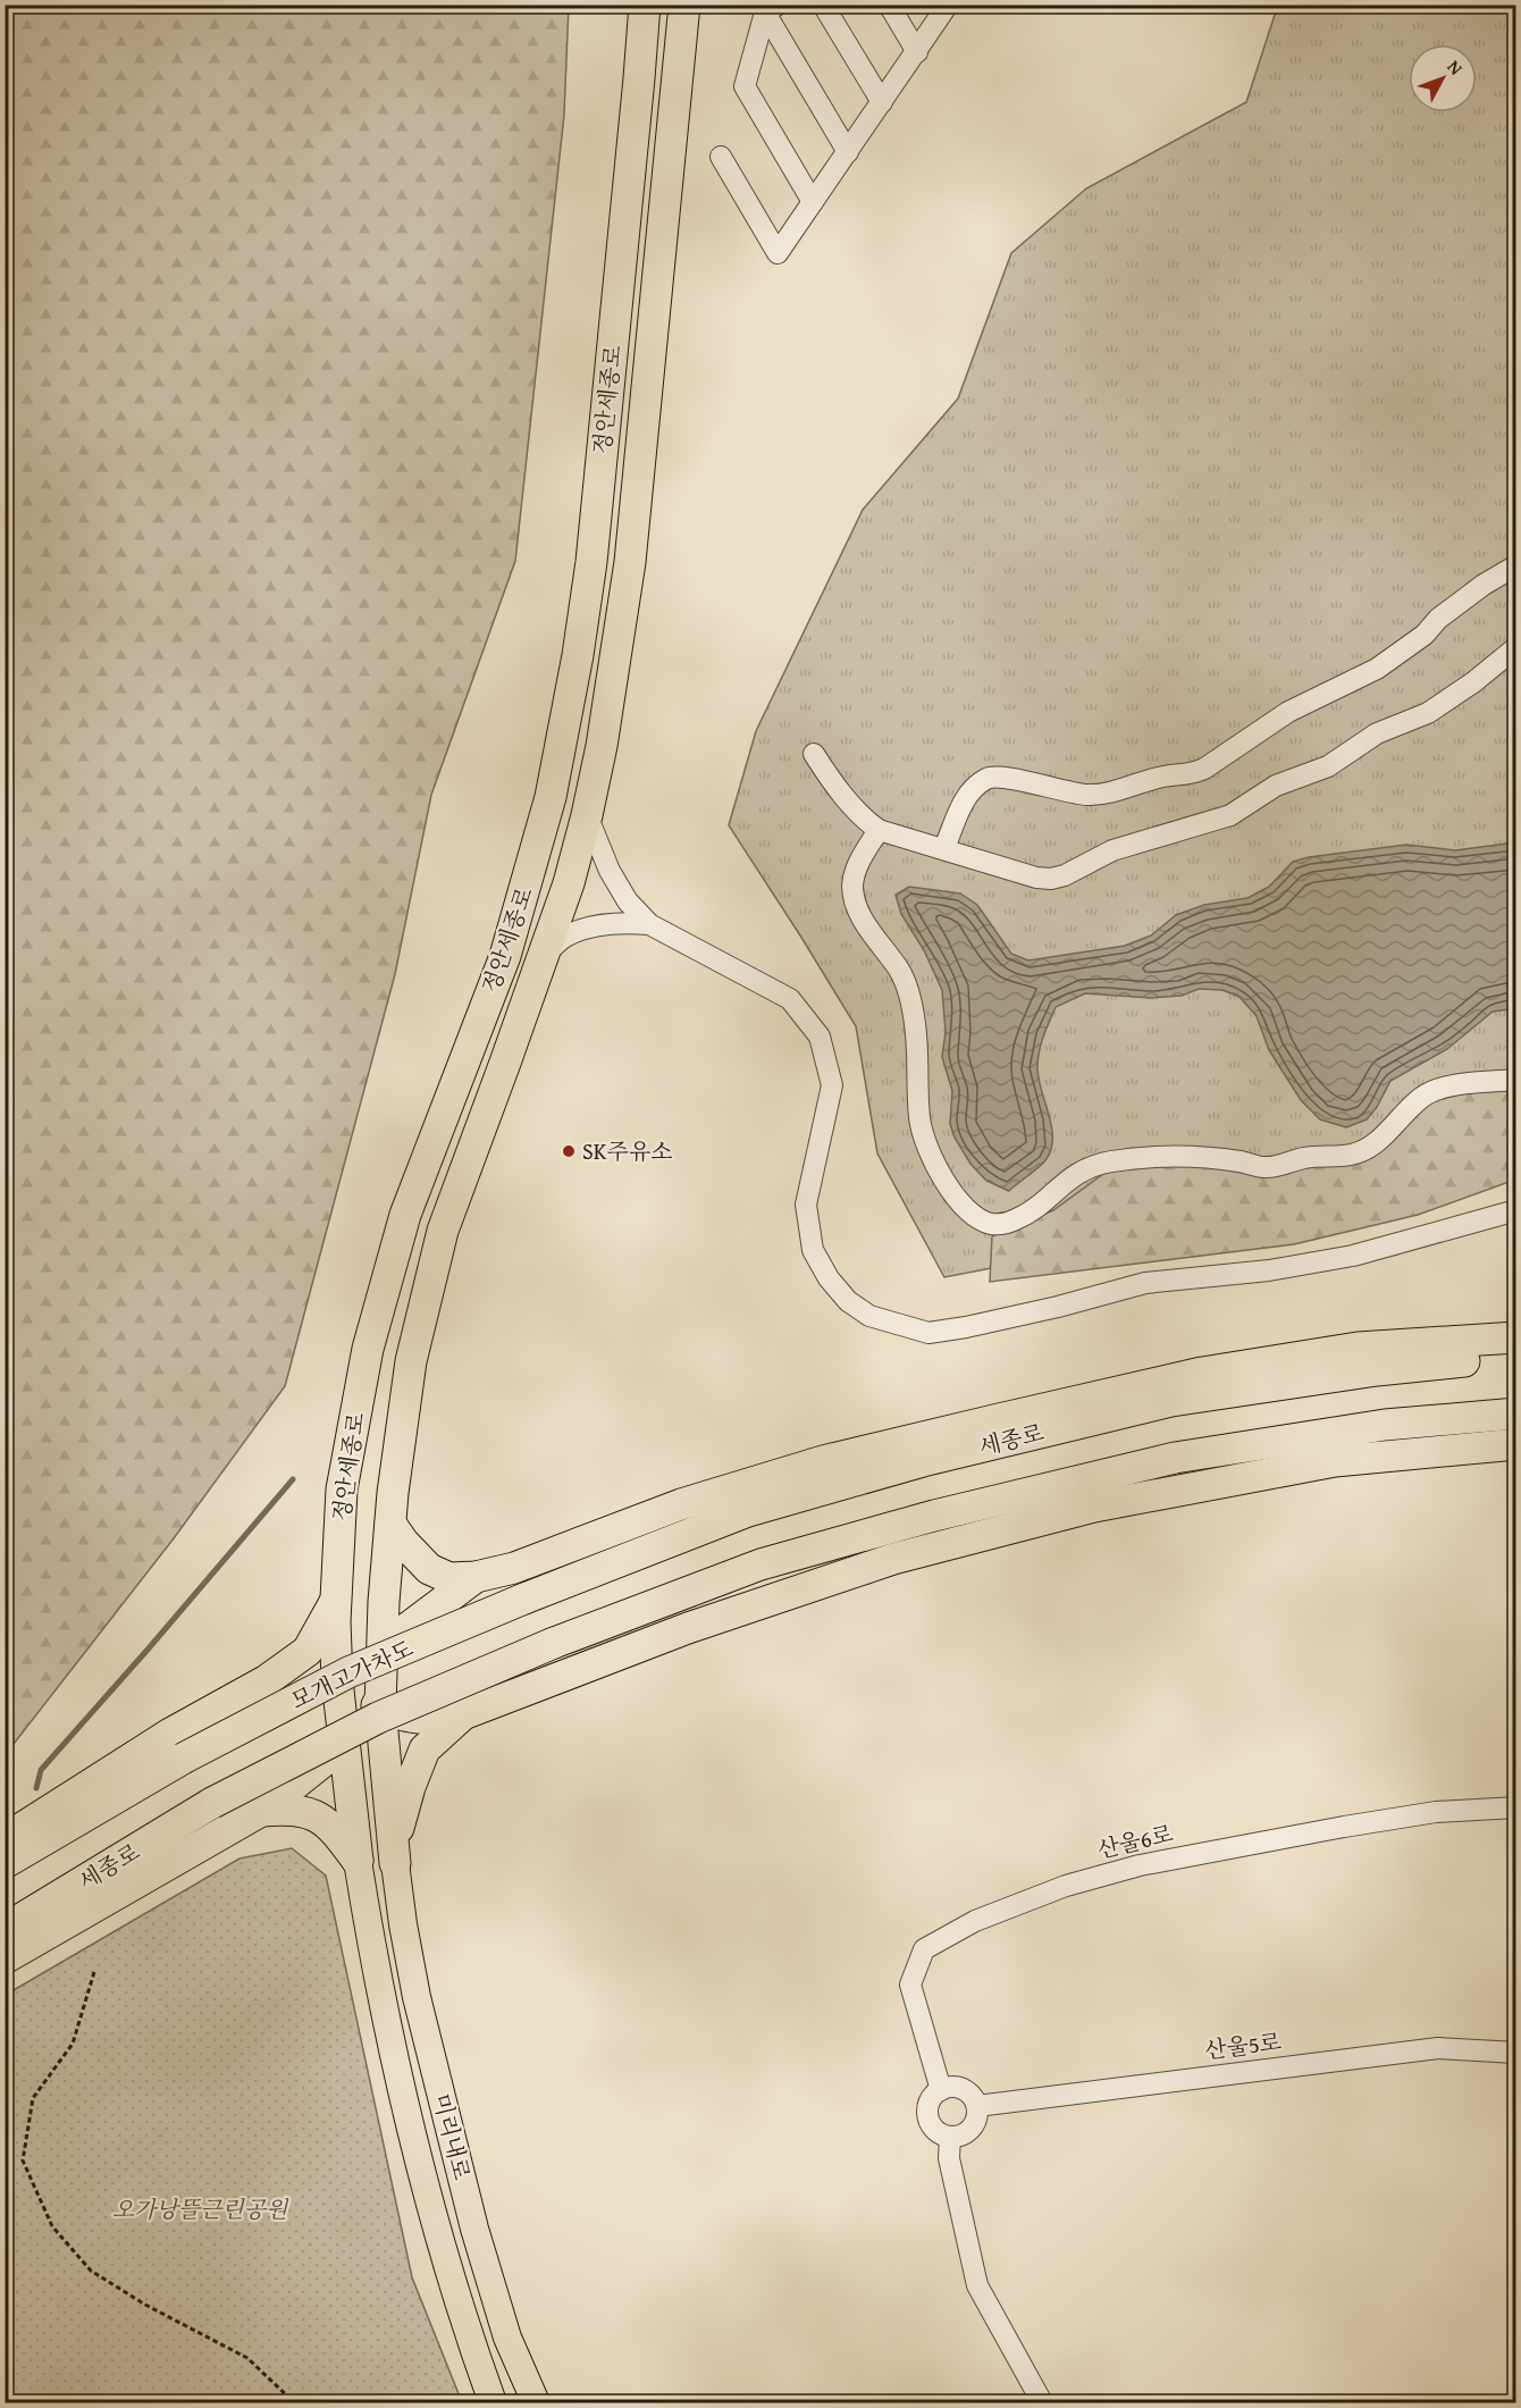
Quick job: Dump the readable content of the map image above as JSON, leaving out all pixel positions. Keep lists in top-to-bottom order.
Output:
{
  "streets": {
    "highway": ["정안세종로", "세종로", "모개고가차도"],
    "main road": ["미리내로"],
    "street": ["산울6로", "산울5로"]
  },
  "crossings": [
    ["정안세종로", "미리내로"],
    ["세종로", "모개고가차도"],
    ["산울6로", "산울5로"]
  ],
  "parks": ["오가낭뜰근린공원"],
  "places": ["SK주유소"],
  "north": "top right"
}
